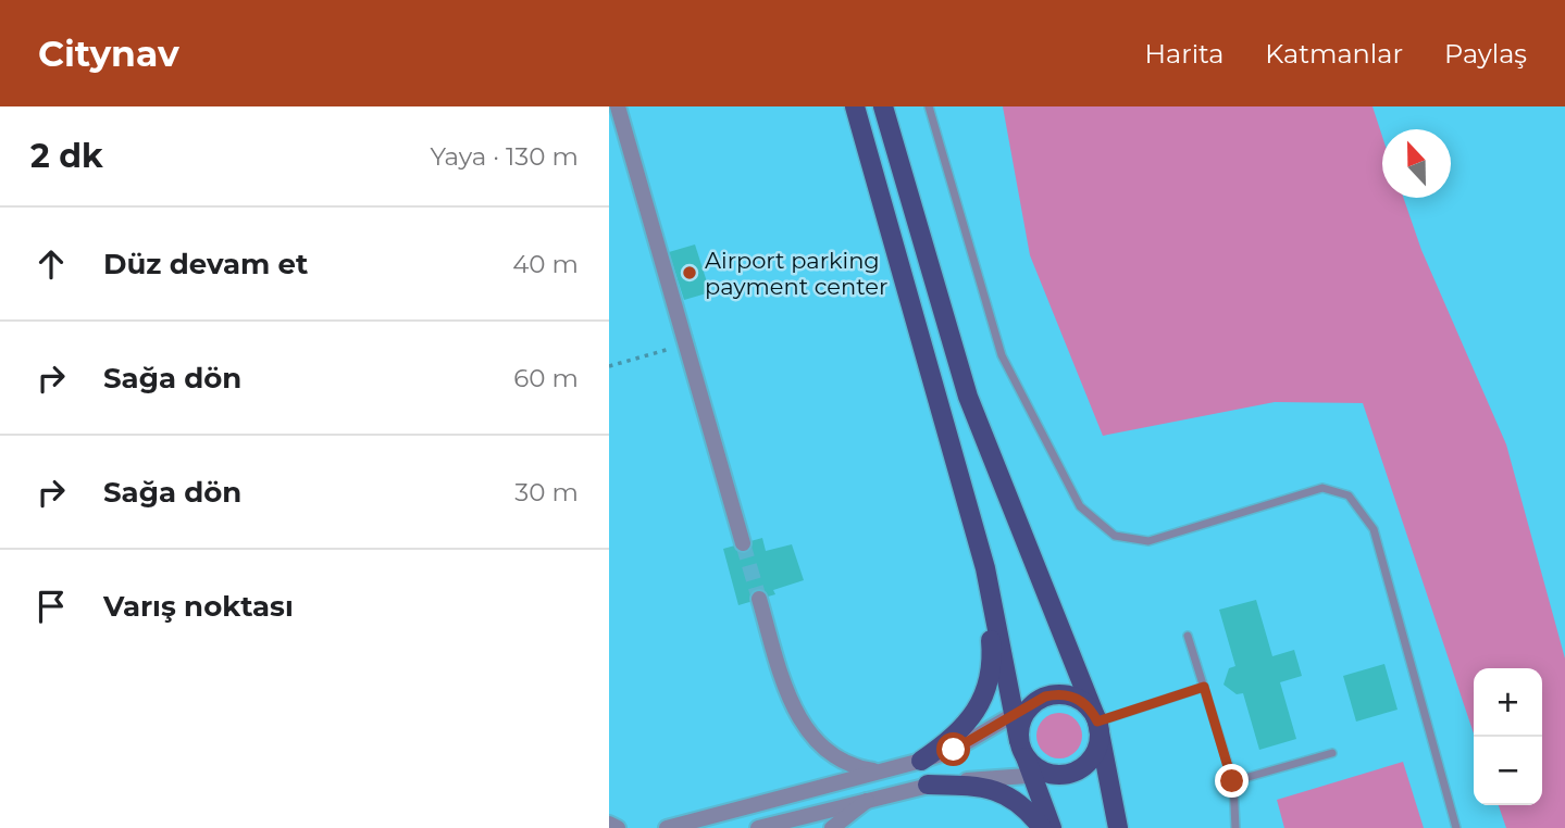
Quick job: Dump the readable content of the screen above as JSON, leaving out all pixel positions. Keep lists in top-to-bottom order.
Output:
{
  "places": ["Airport parking payment center"],
  "north": "top",
  "page": {
    "header": "Citynav",
    "nav": ["Harita", "Katmanlar", "Paylaş"],
    "heading": ["2 dk", "Yaya · 130 m"],
    "list": [
      ["Düz devam et", "40 m"],
      ["Sağa dön", "60 m"],
      ["Sağa dön", "30 m"],
      "Varış noktası"
    ],
    "map_buttons": ["+", "−"]
  }
}
